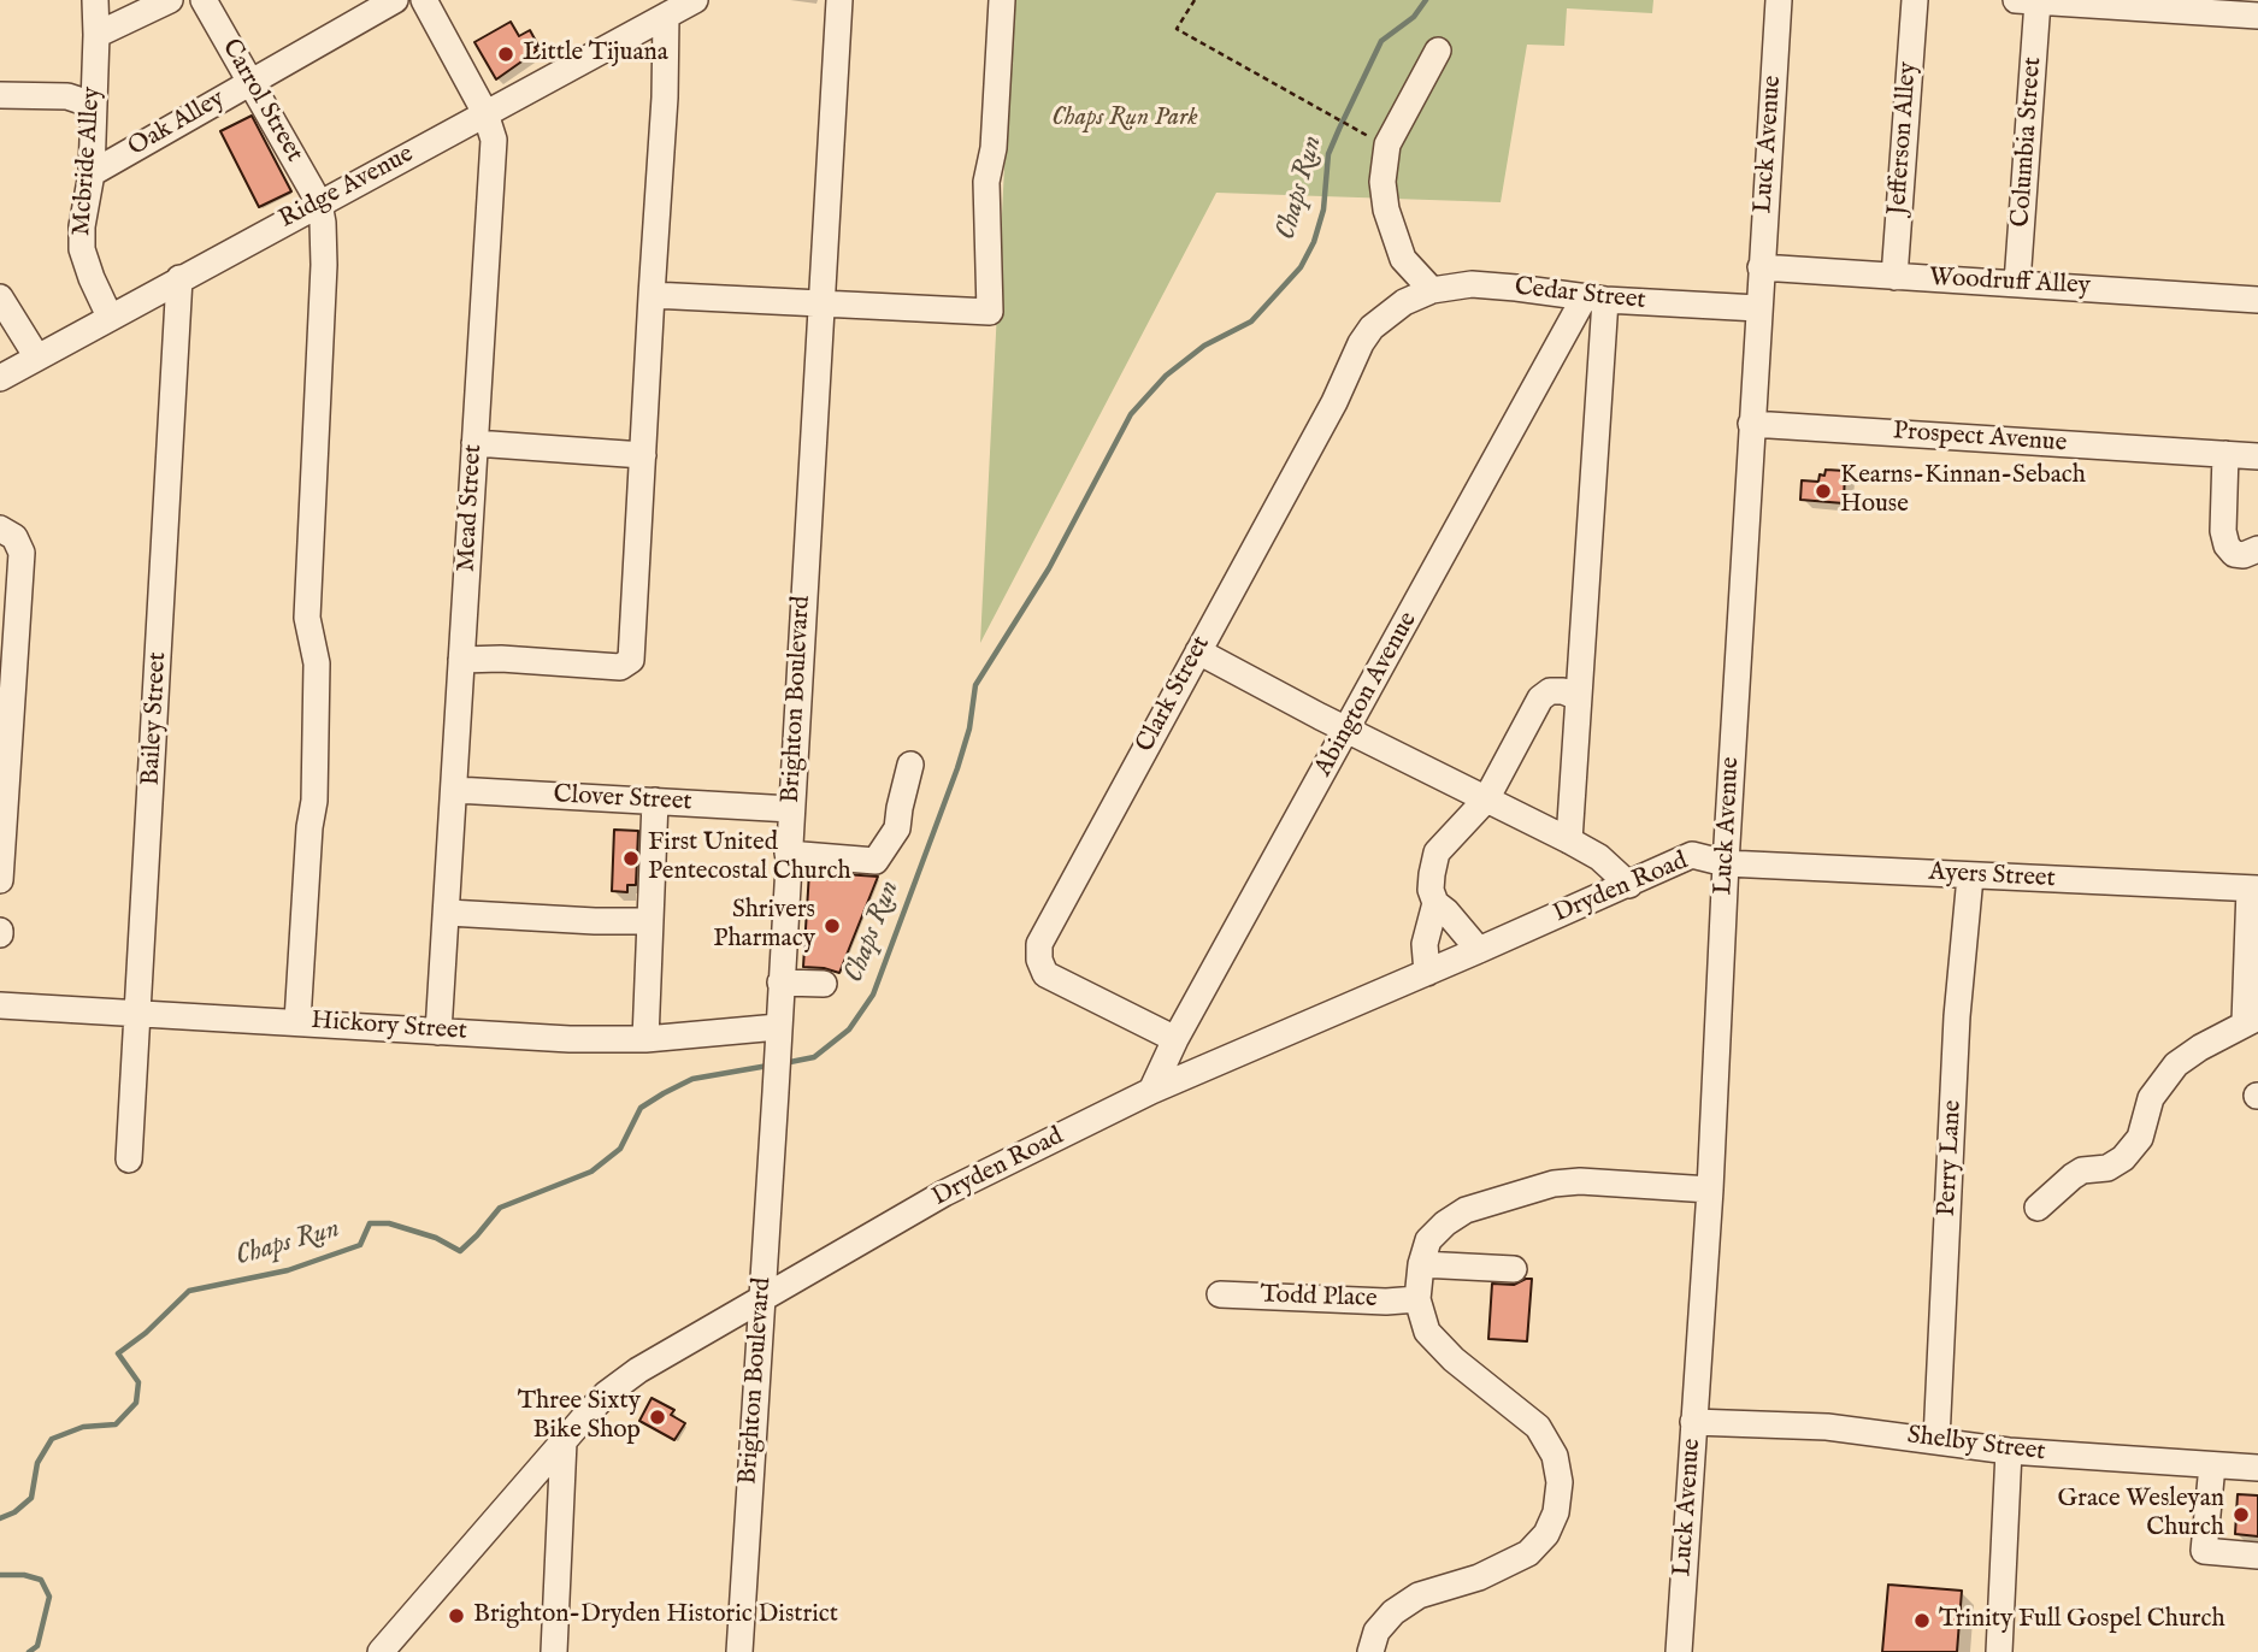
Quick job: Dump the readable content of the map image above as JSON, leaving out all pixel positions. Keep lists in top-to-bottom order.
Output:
{
  "streets": {
    "street": [
      "Carrol Street",
      "Oak Alley",
      "Jefferson Alley",
      "Columbia Street",
      "Luck Avenue",
      "Mcbride Alley",
      "Ridge Avenue",
      "Woodruff Alley",
      "Cedar Street",
      "Prospect Avenue",
      "Mead Street",
      "Clark Street",
      "Abington Avenue",
      "Brighton Boulevard",
      "Bailey Street",
      "Clover Street",
      "Ayers Street",
      "Dryden Road",
      "Hickory Street",
      "Perry Lane",
      "Todd Place",
      "Shelby Street"
    ]
  },
  "crossings": [
    ["Carrol Street", "Oak Alley"],
    ["Carrol Street", "Ridge Avenue"],
    ["Oak Alley", "Mcbride Alley"],
    ["Jefferson Alley", "Woodruff Alley"],
    ["Columbia Street", "Woodruff Alley"],
    ["Luck Avenue", "Woodruff Alley"],
    ["Luck Avenue", "Cedar Street"],
    ["Luck Avenue", "Prospect Avenue"],
    ["Luck Avenue", "Ayers Street"],
    ["Luck Avenue", "Dryden Road"],
    ["Luck Avenue", "Shelby Street"],
    ["Mcbride Alley", "Ridge Avenue"],
    ["Ridge Avenue", "Mead Street"],
    ["Ridge Avenue", "Bailey Street"],
    ["Cedar Street", "Clark Street"],
    ["Cedar Street", "Abington Avenue"],
    ["Mead Street", "Clover Street"],
    ["Mead Street", "Hickory Street"],
    ["Clark Street", "Abington Avenue"],
    ["Abington Avenue", "Dryden Road"],
    ["Brighton Boulevard", "Clover Street"],
    ["Brighton Boulevard", "Dryden Road"],
    ["Brighton Boulevard", "Hickory Street"],
    ["Bailey Street", "Hickory Street"],
    ["Ayers Street", "Dryden Road"],
    ["Ayers Street", "Perry Lane"],
    ["Perry Lane", "Shelby Street"]
  ],
  "water": ["Chaps Run"],
  "parks": ["Chaps Run Park"],
  "places": [
    "Little Tijuana",
    "Kearns-Kinnan-Sebach House",
    "First United Pentecostal Church",
    "Shrivers Pharmacy",
    "Three Sixty Bike Shop",
    "Grace Wesleyan Church",
    "Brighton-Dryden Historic District",
    "Trinity Full Gospel Church"
  ]
}
